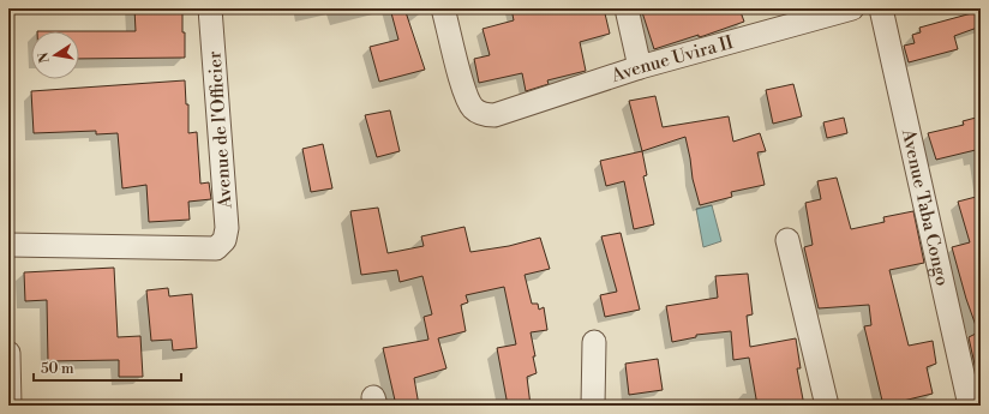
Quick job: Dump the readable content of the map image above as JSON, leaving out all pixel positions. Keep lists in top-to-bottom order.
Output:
{
  "streets": {
    "street": ["Avenue Uvira II", "Avenue de l'Officier", "Avenue Taba Congo"]
  },
  "scale_bar": "50 m",
  "north": "left"
}
